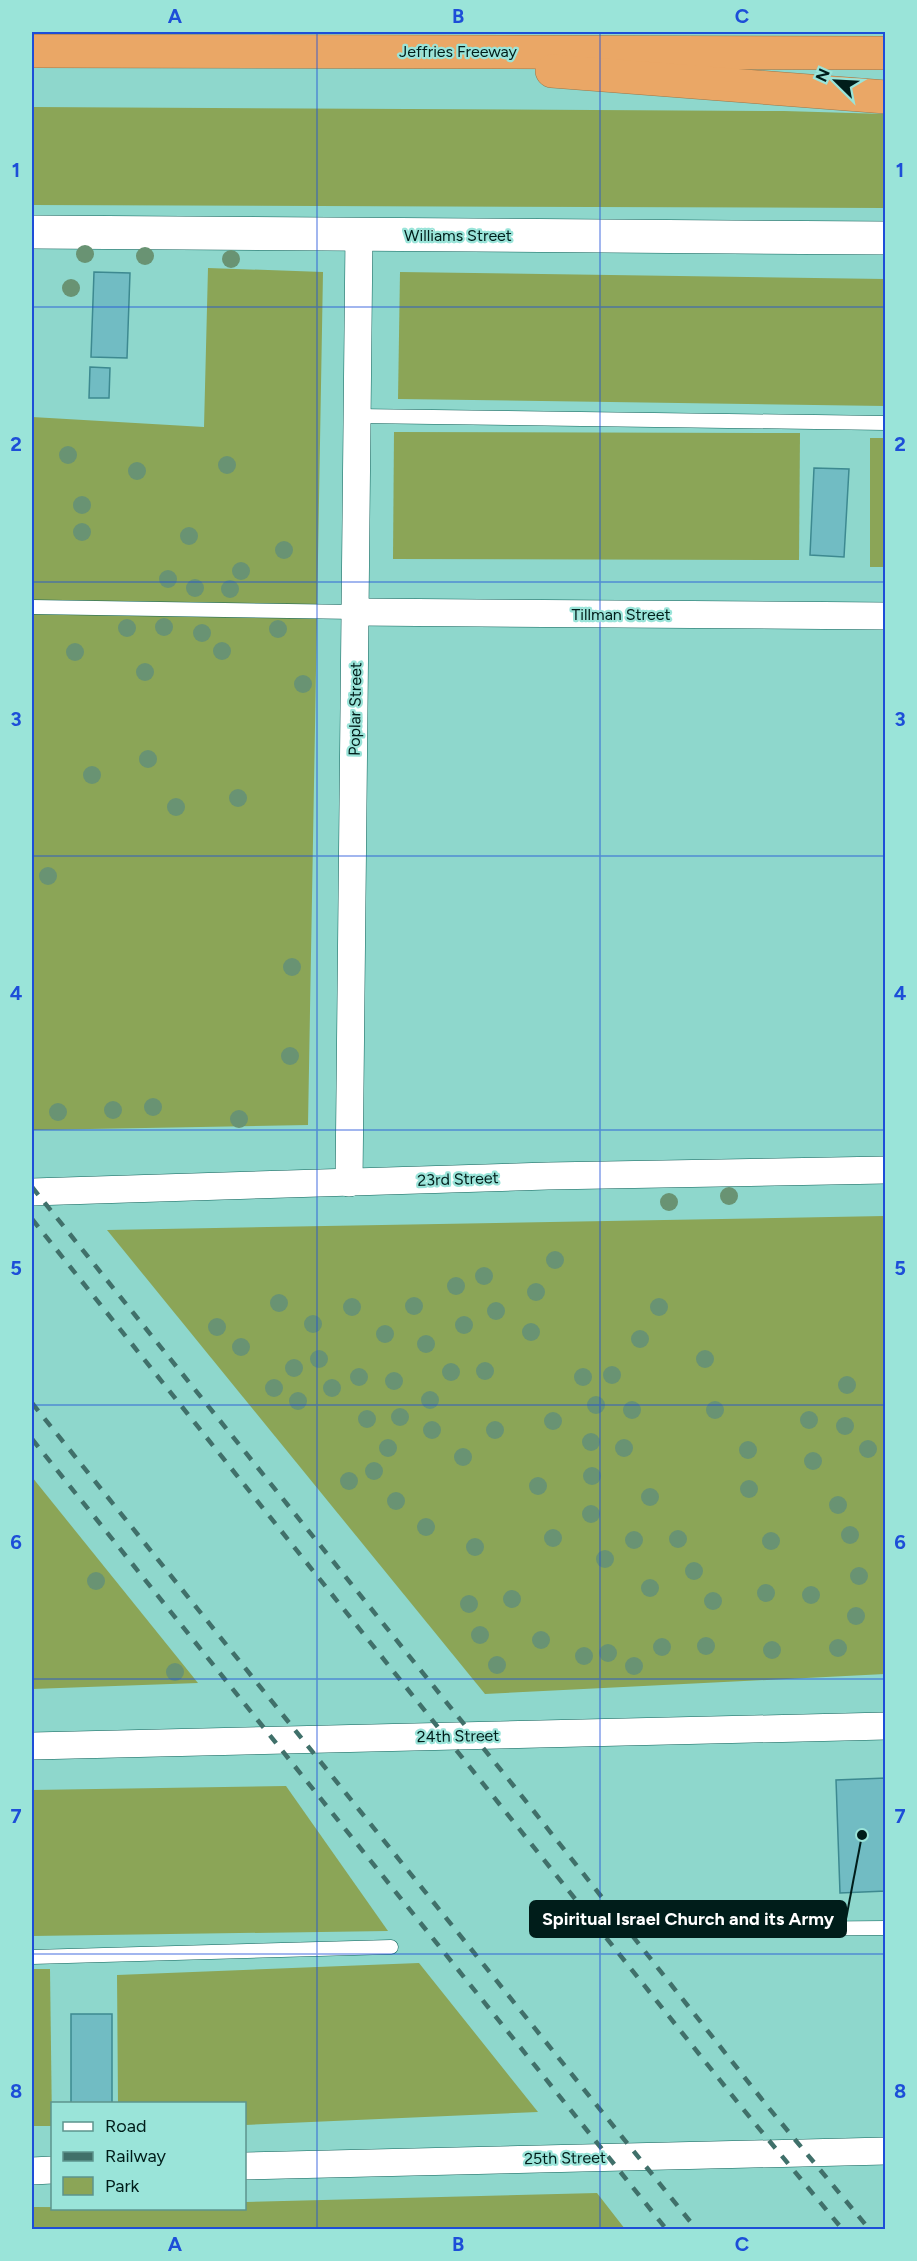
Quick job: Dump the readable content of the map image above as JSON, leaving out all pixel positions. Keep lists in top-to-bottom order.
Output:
{
  "streets": {
    "highway": ["Jeffries Freeway"],
    "street": [
      "Williams Street",
      "Tillman Street",
      "Poplar Street",
      "23rd Street",
      "24th Street",
      "25th Street"
    ]
  },
  "crossings": [
    ["Williams Street", "Poplar Street"],
    ["Tillman Street", "Poplar Street"],
    ["Poplar Street", "23rd Street"]
  ],
  "places": ["Spiritual Israel Church and its Army"],
  "legend": ["Road", "Railway", "Park"],
  "north": "top left",
  "grid": {
    "columns": ["A", "B", "C"],
    "rows": [
      "1",
      "2",
      "3",
      "4",
      "5",
      "6",
      "7",
      "8"
    ]
  }
}
